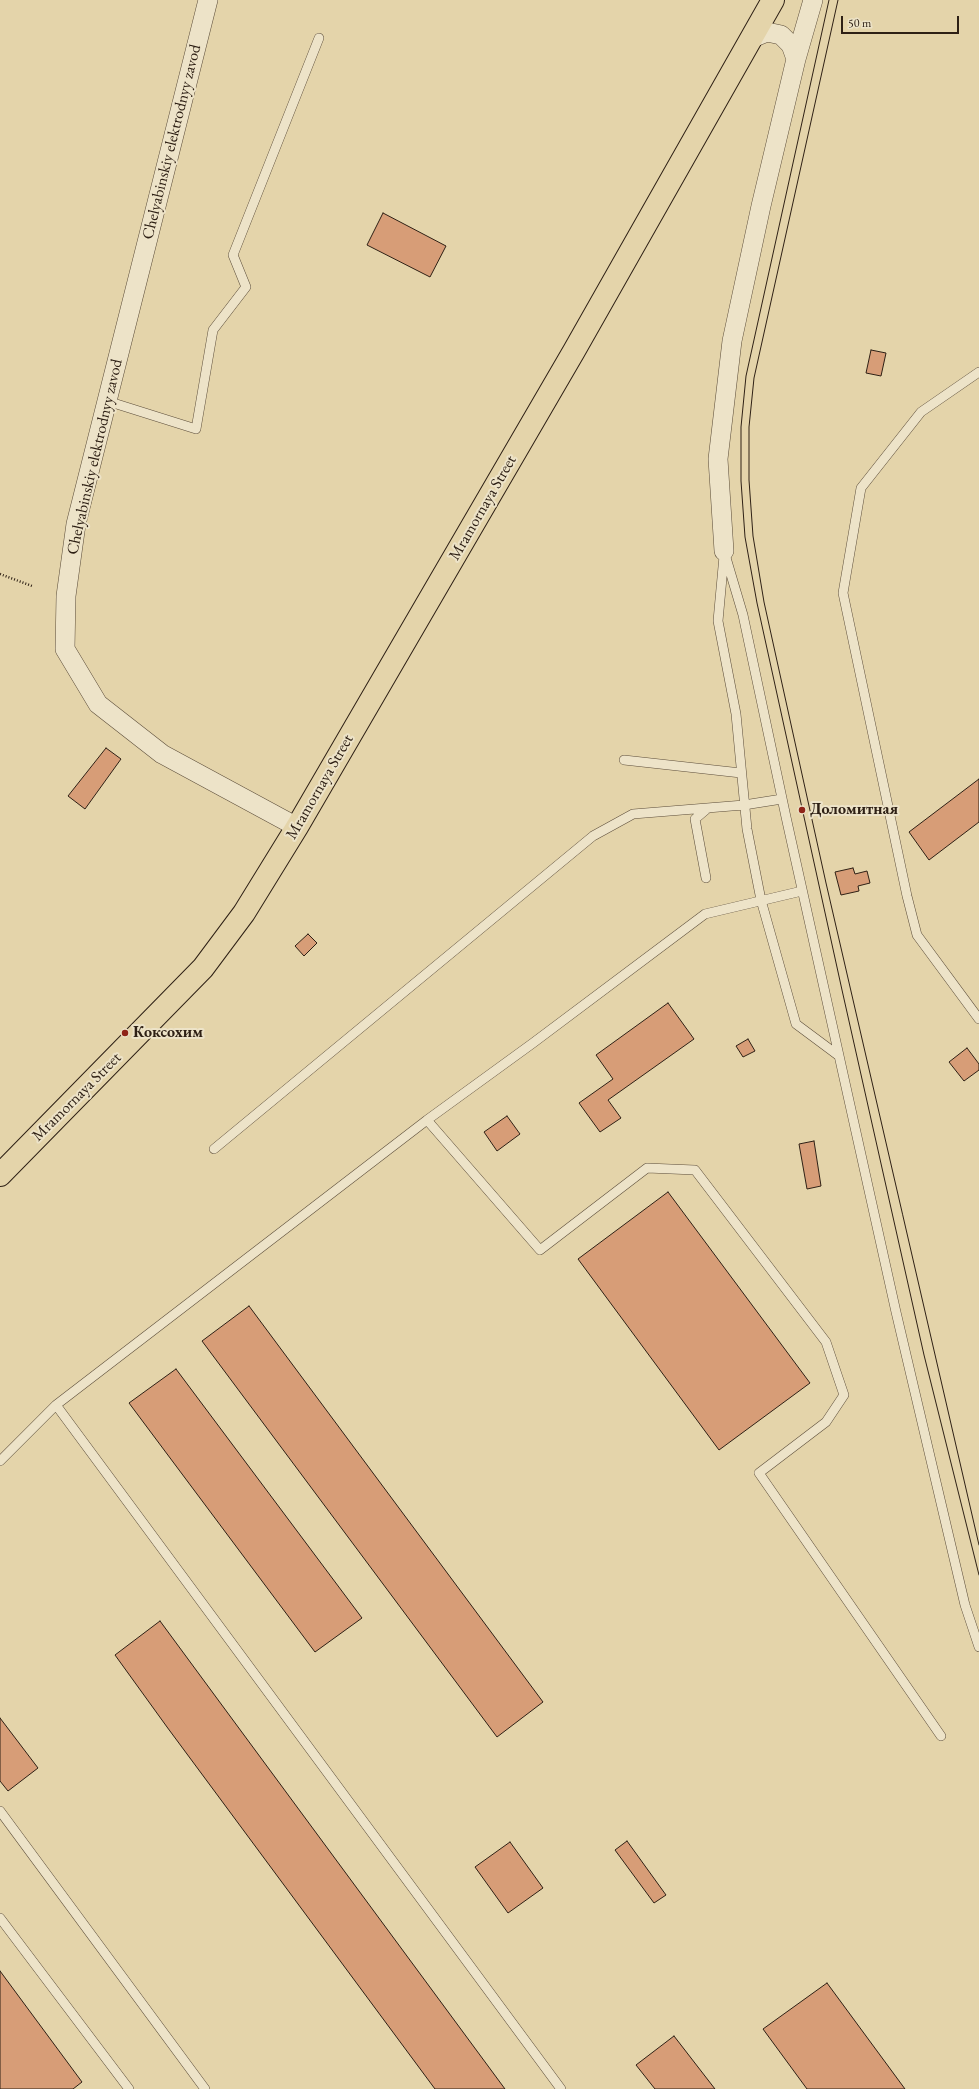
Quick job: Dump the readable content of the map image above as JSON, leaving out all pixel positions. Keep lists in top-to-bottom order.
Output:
{
  "streets": {
    "main road": ["Mramornaya Street"],
    "street": ["Chelyabinskiy elektrodnyy zavod"]
  },
  "crossings": [
    ["Chelyabinskiy elektrodnyy zavod", "Mramornaya Street"]
  ],
  "places": ["Доломитная", "Коксохим"],
  "scale_bar": "50 m"
}
